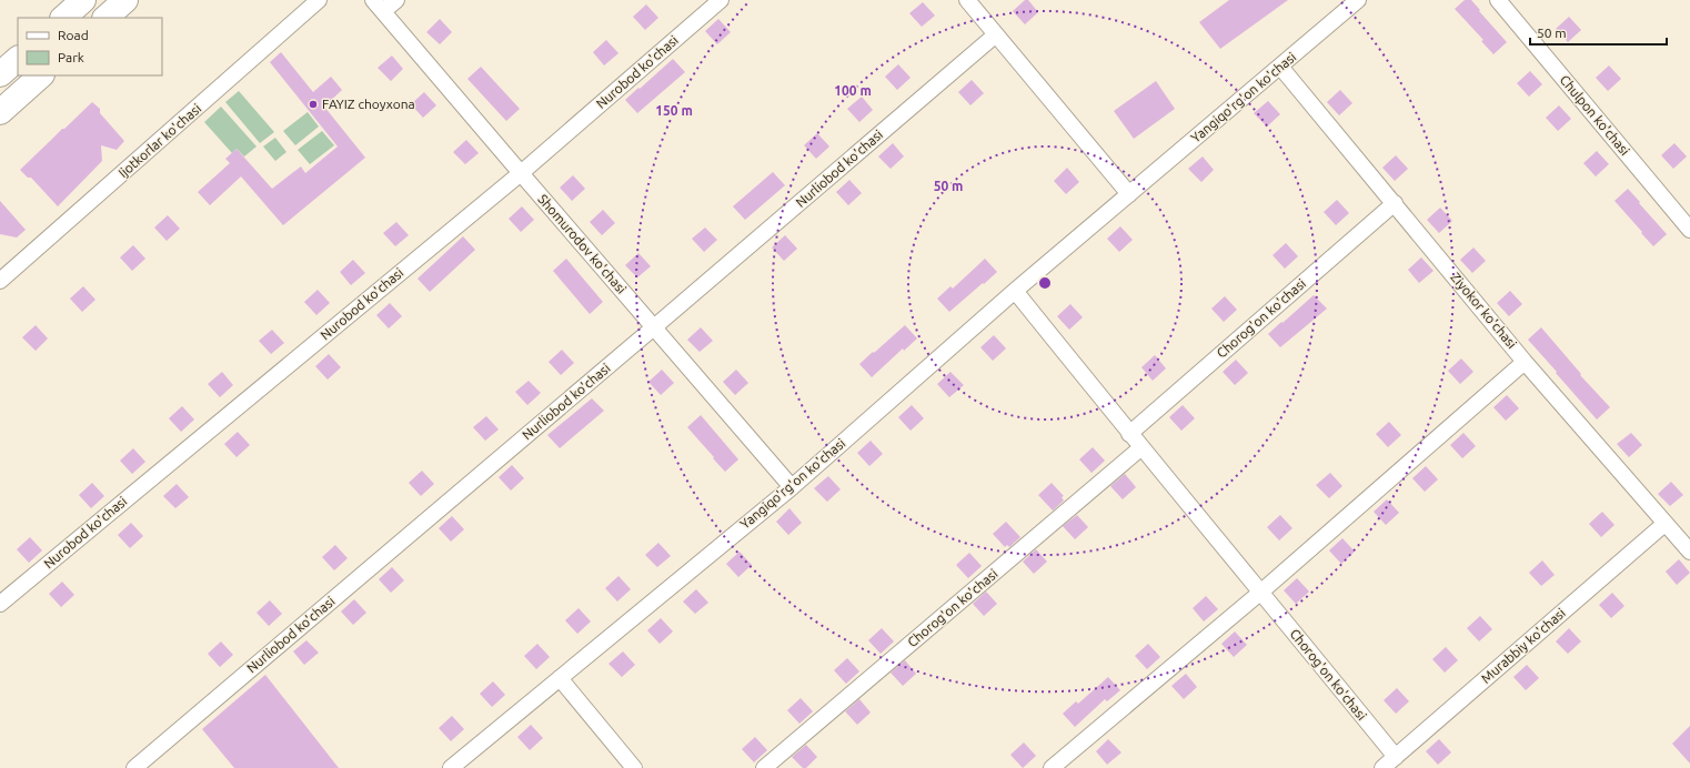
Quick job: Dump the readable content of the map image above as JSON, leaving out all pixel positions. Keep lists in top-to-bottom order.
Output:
{
  "streets": {
    "street": [
      "Nurobod ko'chasi",
      "Yangiqo'rg'on ko'chasi",
      "Chulpon ko'chasi",
      "Ijotkorlar ko'chasi",
      "Nurliobod ko'chasi",
      "Shomurodov ko'chasi",
      "Ziyokor ko'chasi",
      "Chorog'on ko'chasi",
      "Murabbiy ko'chasi"
    ]
  },
  "crossings": [
    ["Nurobod ko'chasi", "Shomurodov ko'chasi"],
    ["Yangiqo'rg'on ko'chasi", "Shomurodov ko'chasi"],
    ["Yangiqo'rg'on ko'chasi", "Ziyokor ko'chasi"],
    ["Yangiqo'rg'on ko'chasi", "Chorog'on ko'chasi"],
    ["Nurliobod ko'chasi", "Shomurodov ko'chasi"],
    ["Ziyokor ko'chasi", "Chorog'on ko'chasi"],
    ["Ziyokor ko'chasi", "Murabbiy ko'chasi"],
    ["Chorog'on ko'chasi", "Murabbiy ko'chasi"]
  ],
  "places": ["FAYIZ choyxona"],
  "legend": ["Road", "Park"],
  "scale_bar": "50 m",
  "rings": ["100 m", "150 m", "50 m"]
}
